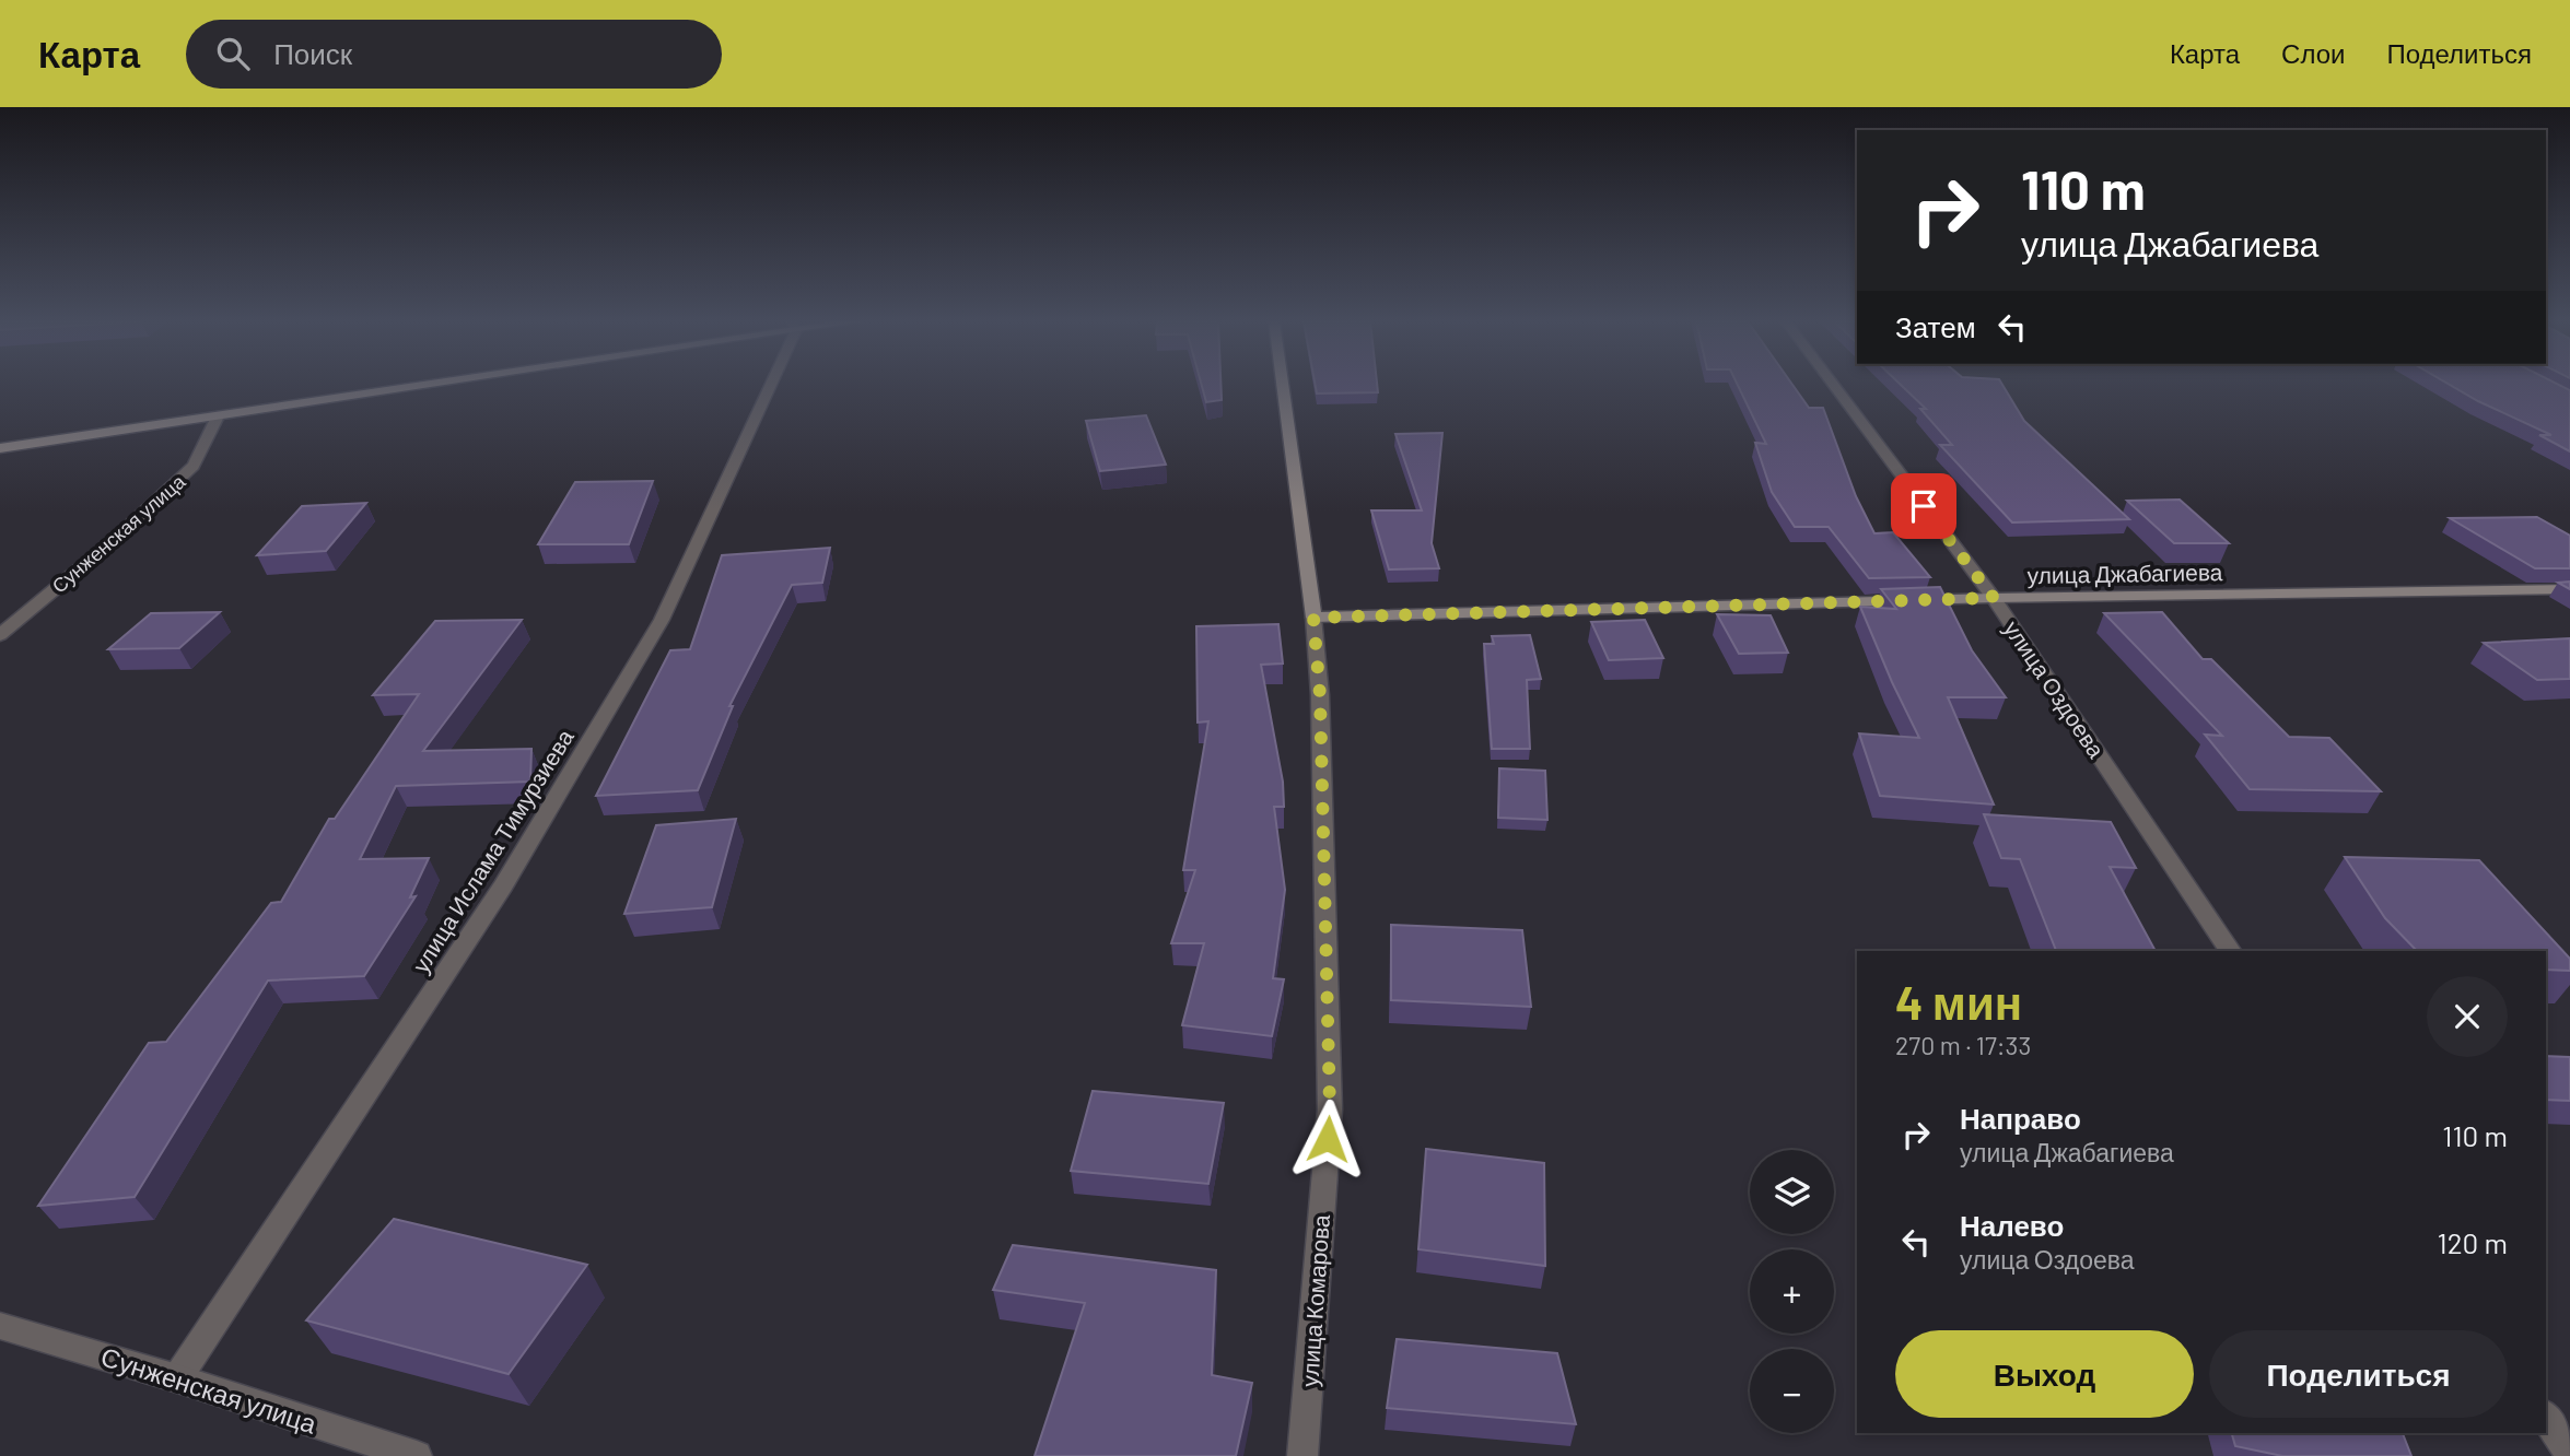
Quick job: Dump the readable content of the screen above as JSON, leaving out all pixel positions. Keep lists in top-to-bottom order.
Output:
{
  "streets": {
    "main road": ["улица Джабагиева", "улица Комарова"],
    "street": ["Сунженская улица", "улица Оздоева", "улица Ислама Тимурзиева"]
  },
  "crossings": [
    ["Сунженская улица", "улица Ислама Тимурзиева"],
    ["улица Джабагиева", "улица Оздоева"],
    ["улица Джабагиева", "улица Комарова"]
  ],
  "page": {
    "header": "Карта",
    "search": "Поиск",
    "nav": ["Карта", "Слои", "Поделиться"],
    "turn": ["110 m", "улица Джабагиева"],
    "then": "Затем",
    "heading": ["4 мин", "270 m · 17:33"],
    "list": [
      {
        "name": "Направо",
        "note": "улица Джабагиева",
        "value": "110 m"
      },
      {
        "name": "Налево",
        "note": "улица Оздоева",
        "value": "120 m"
      }
    ],
    "map_buttons": ["+", "−"],
    "buttons": ["Выход", "Поделиться"]
  }
}
